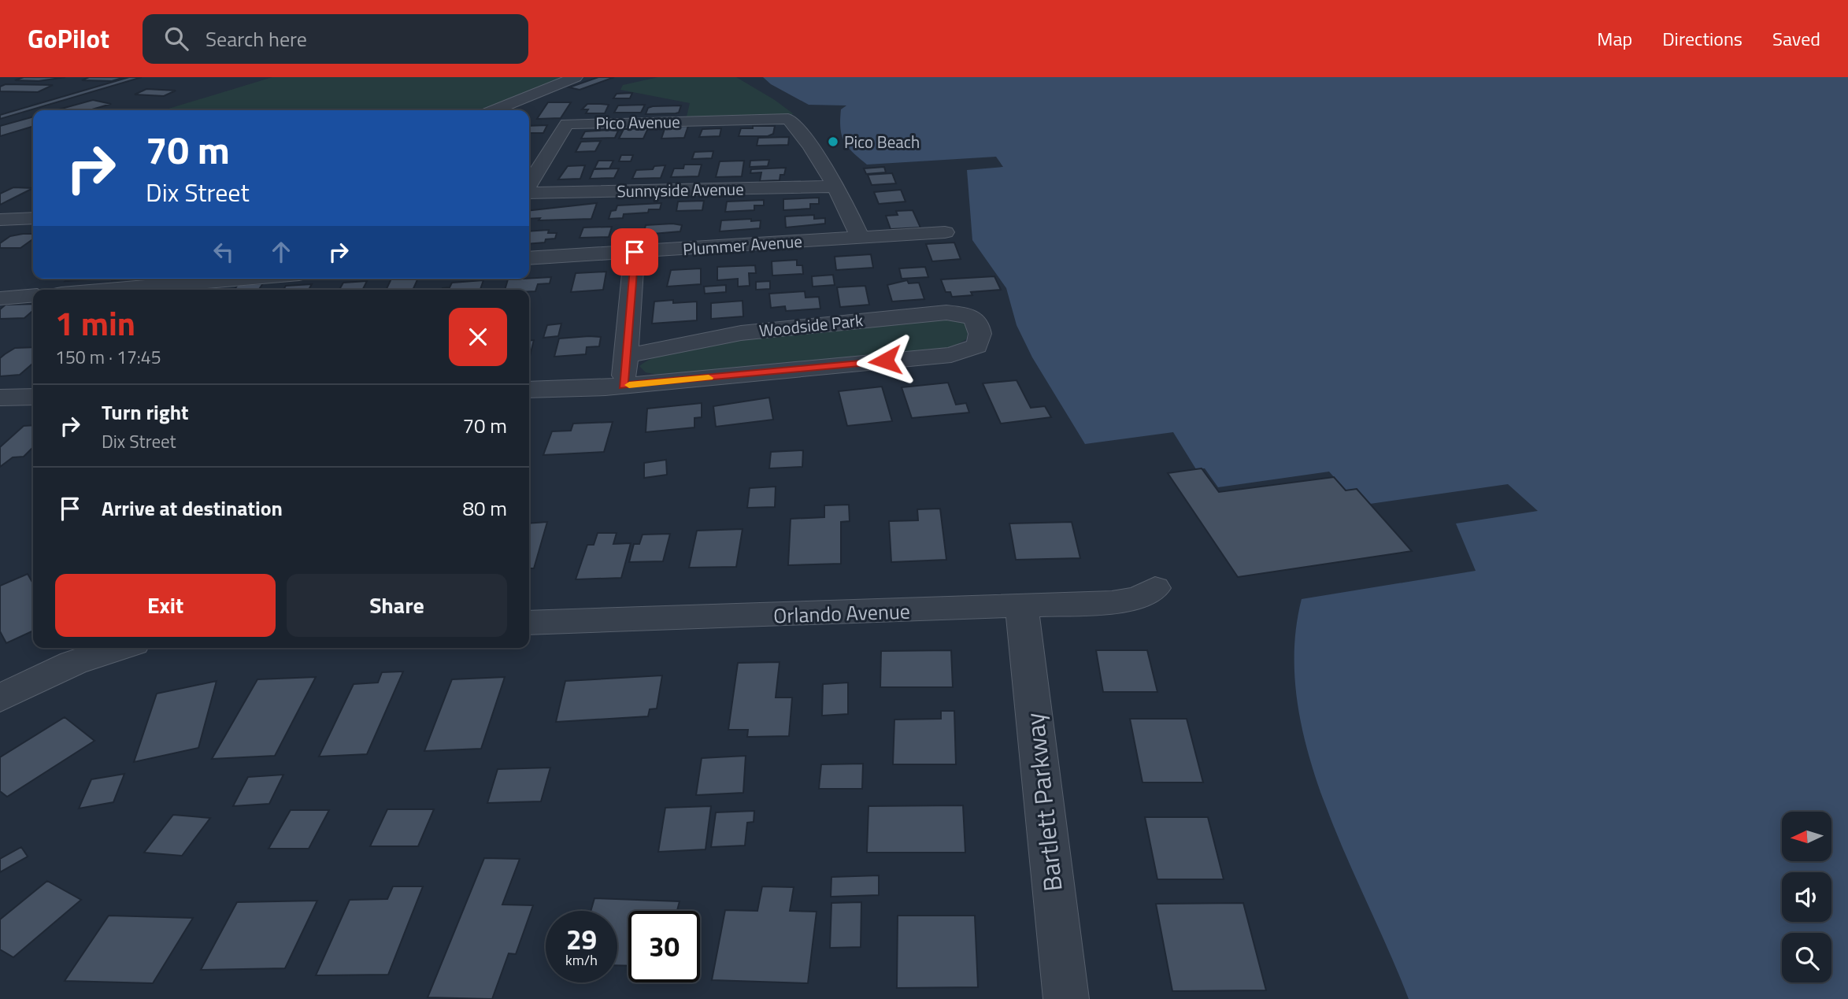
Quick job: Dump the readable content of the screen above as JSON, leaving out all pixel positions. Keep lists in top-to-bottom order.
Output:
{
  "streets": {
    "street": [
      "Pico Avenue",
      "Sunnyside Avenue",
      "Plummer Avenue",
      "Woodside Park",
      "Orlando Avenue",
      "Bartlett Parkway"
    ]
  },
  "crossings": [
    ["Pico Avenue", "Sunnyside Avenue"],
    ["Orlando Avenue", "Bartlett Parkway"]
  ],
  "places": ["Pico Beach"],
  "north": "left",
  "page": {
    "header": "GoPilot",
    "search": "Search here",
    "nav": ["Map", "Directions", "Saved"],
    "turn": ["70 m", "Dix Street"],
    "heading": ["1 min", "150 m · 17:45"],
    "list": [
      {
        "name": "Turn right",
        "note": "Dix Street",
        "value": "70 m"
      },
      {
        "name": "Arrive at destination",
        "value": "80 m"
      }
    ],
    "buttons": ["Exit", "Share"],
    "speed": "29 km/h",
    "limit": "30"
  }
}
